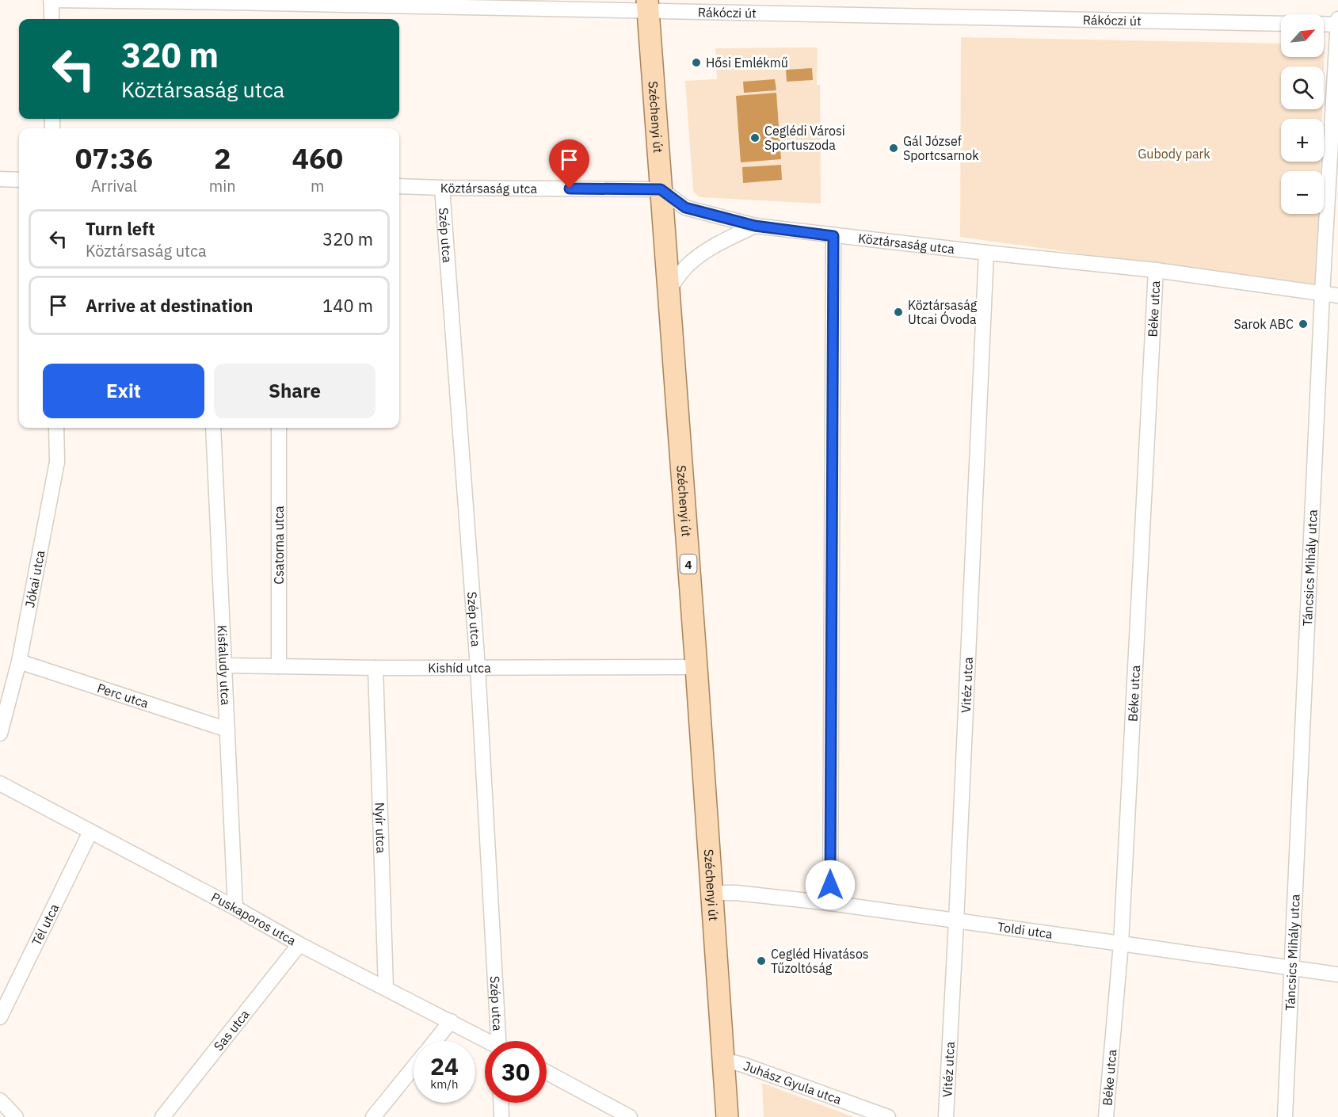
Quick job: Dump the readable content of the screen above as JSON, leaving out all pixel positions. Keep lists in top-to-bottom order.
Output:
{
  "streets": {
    "main road": ["Széchenyi út", "4"],
    "street": [
      "Rákóczi út",
      "Köztársaság utca",
      "Szép utca",
      "Béke utca",
      "Csatorna utca",
      "Táncsics Mihály utca",
      "Jókai utca",
      "Kisfaludy utca",
      "Kishíd utca",
      "Vitéz utca",
      "Perc utca",
      "Nyír utca",
      "Puskaporos utca",
      "Tél utca",
      "Toldi utca",
      "Sas utca",
      "Juhász Gyula utca"
    ]
  },
  "crossings": [
    ["Rákóczi út", "Széchenyi út"],
    ["Széchenyi út", "Köztársaság utca"],
    ["Széchenyi út", "Kishíd utca"],
    ["Széchenyi út", "Toldi utca"],
    ["Széchenyi út", "Juhász Gyula utca"],
    ["Köztársaság utca", "Szép utca"],
    ["Köztársaság utca", "Béke utca"],
    ["Köztársaság utca", "Táncsics Mihály utca"],
    ["Köztársaság utca", "Vitéz utca"],
    ["Szép utca", "Kishíd utca"],
    ["Béke utca", "Toldi utca"],
    ["Csatorna utca", "Kishíd utca"],
    ["Táncsics Mihály utca", "Toldi utca"],
    ["Jókai utca", "Perc utca"],
    ["Kisfaludy utca", "Kishíd utca"],
    ["Kisfaludy utca", "Perc utca"],
    ["Kisfaludy utca", "Puskaporos utca"],
    ["Kishíd utca", "Nyír utca"],
    ["Vitéz utca", "Toldi utca"],
    ["Nyír utca", "Puskaporos utca"],
    ["Puskaporos utca", "Tél utca"],
    ["Puskaporos utca", "Sas utca"]
  ],
  "parks": ["Gubody park"],
  "places": [
    "Hősi Emlékmű",
    "Ceglédi Városi Sportuszoda",
    "Gál József Sportcsarnok",
    "Köztársaság Utcai Óvoda",
    "Sarok ABC",
    "Cegléd Hivatásos Tűzoltóság"
  ],
  "north": "top right",
  "page": {
    "map_buttons": ["+", "−"],
    "turn": ["320 m", "Köztársaság utca"],
    "eta": [
      "07:36",
      "Arrival",
      "2",
      "min",
      "460",
      "m"
    ],
    "list": [
      {
        "name": "Turn left",
        "note": "Köztársaság utca",
        "value": "320 m"
      },
      {
        "name": "Arrive at destination",
        "value": "140 m"
      }
    ],
    "buttons": ["Exit", "Share"],
    "speed": "24 km/h",
    "limit": "30"
  }
}
